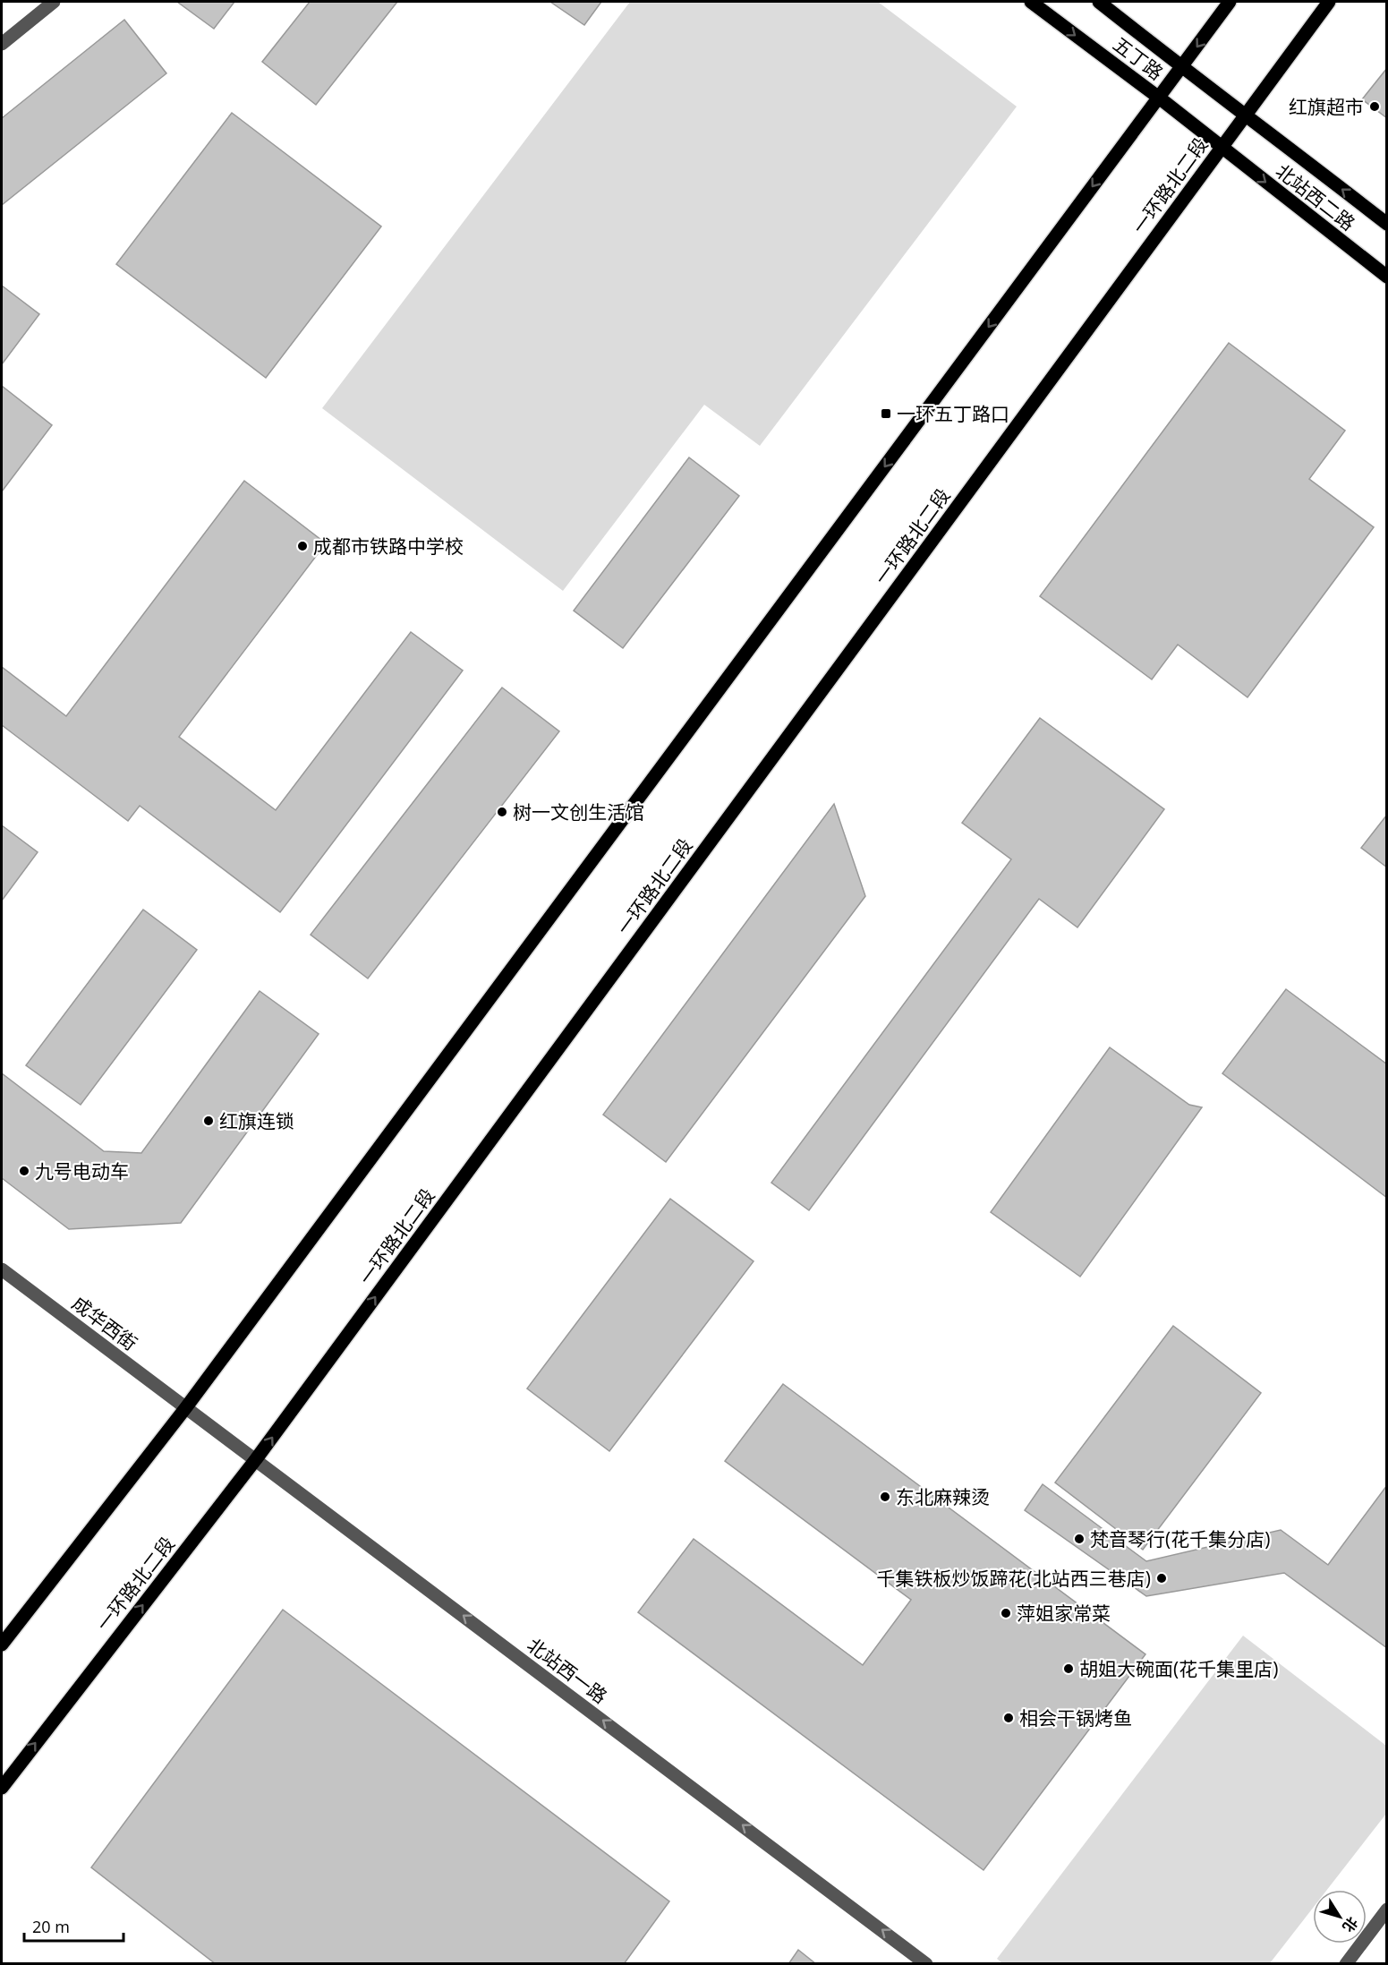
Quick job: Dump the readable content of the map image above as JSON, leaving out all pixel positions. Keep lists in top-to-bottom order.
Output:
{
  "streets": {
    "main road": ["五丁路", "一环路北二段", "北站西二路"],
    "street": ["成华西街", "北站西一路"]
  },
  "crossings": [
    ["五丁路", "一环路北二段"],
    ["五丁路", "北站西二路"],
    ["一环路北二段", "北站西二路"],
    ["一环路北二段", "北站西一路"],
    ["成华西街", "北站西一路"]
  ],
  "one_way": ["北站西一路"],
  "places": {
    "other": [
      "红旗超市",
      "成都市铁路中学校",
      "树一文创生活馆",
      "红旗连锁",
      "九号电动车",
      "东北麻辣烫",
      "梵音琴行(花千集分店)",
      "千集铁板炒饭蹄花(北站西三巷店)",
      "萍姐家常菜",
      "胡姐大碗面(花千集里店)",
      "相会干锅烤鱼"
    ],
    "transit": ["一环五丁路口"]
  },
  "scale_bar": "20 m",
  "north": "bottom right"
}
